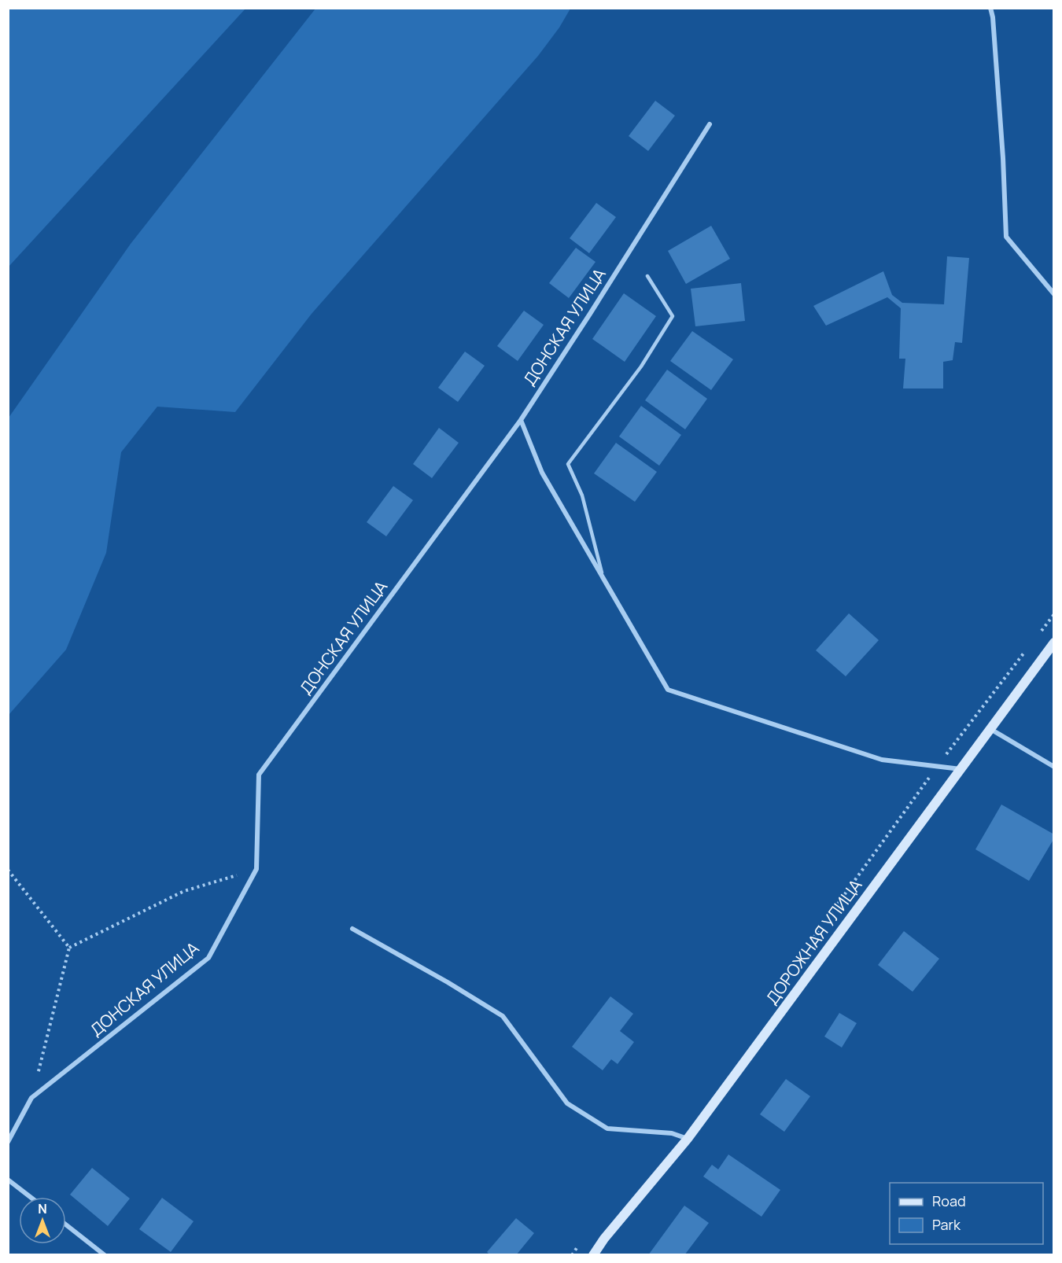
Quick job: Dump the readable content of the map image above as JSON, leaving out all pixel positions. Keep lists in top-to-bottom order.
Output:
{
  "streets": {
    "street": ["ДОНСКАЯ УЛИЦА", "ДОРОЖНАЯ УЛИЦА"]
  },
  "legend": ["Road", "Park"],
  "north": "top"
}
